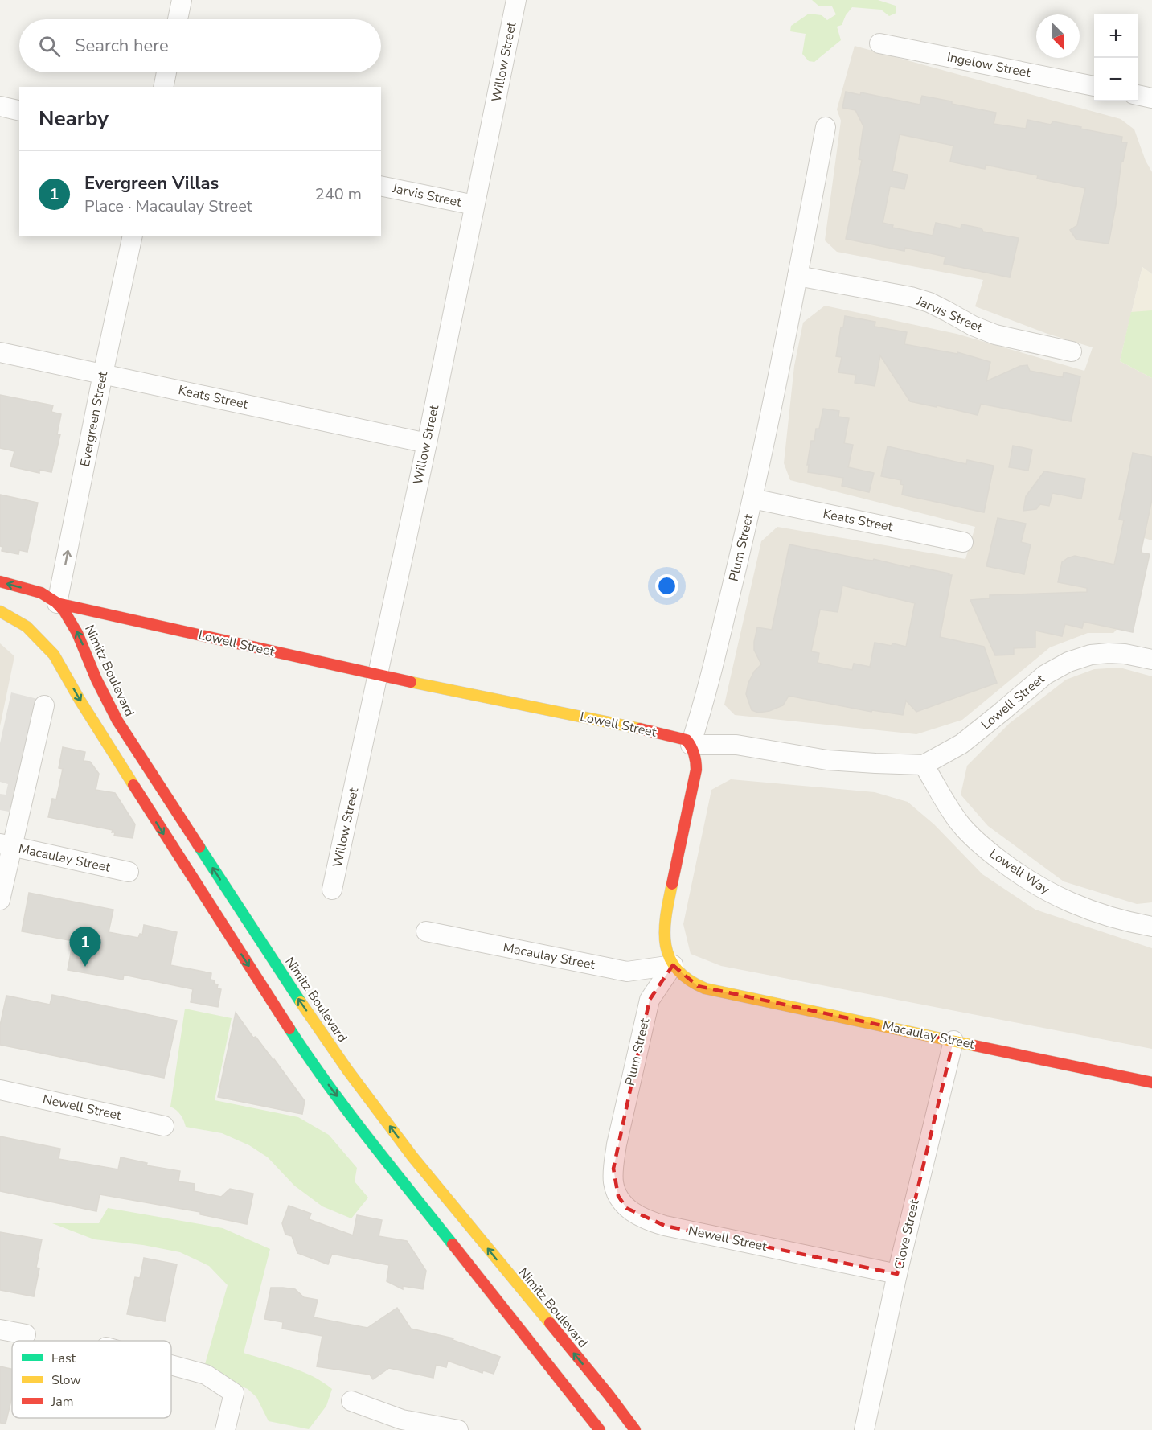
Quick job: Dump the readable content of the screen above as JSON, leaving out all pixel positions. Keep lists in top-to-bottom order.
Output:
{
  "streets": {
    "main road": [
      "Plum Street",
      "Lowell Street",
      "Nimitz Boulevard",
      "Macaulay Street"
    ],
    "street": [
      "Willow Street",
      "Ingelow Street",
      "Jarvis Street",
      "Keats Street",
      "Evergreen Street",
      "Lowell Way",
      "Newell Street",
      "Clove Street"
    ]
  },
  "crossings": [
    ["Willow Street", "Jarvis Street"],
    ["Willow Street", "Keats Street"],
    ["Willow Street", "Lowell Street"],
    ["Jarvis Street", "Plum Street"],
    ["Keats Street", "Evergreen Street"],
    ["Keats Street", "Plum Street"],
    ["Evergreen Street", "Lowell Street"],
    ["Evergreen Street", "Nimitz Boulevard"],
    ["Plum Street", "Lowell Street"],
    ["Plum Street", "Macaulay Street"],
    ["Plum Street", "Newell Street"],
    ["Lowell Street", "Nimitz Boulevard"],
    ["Lowell Street", "Lowell Way"],
    ["Macaulay Street", "Clove Street"],
    ["Newell Street", "Clove Street"]
  ],
  "one_way": ["Evergreen Street"],
  "legend": ["Fast", "Slow", "Jam"],
  "north": "bottom right",
  "page": {
    "map_buttons": ["+", "−"],
    "search": "Search here",
    "heading": "Nearby",
    "list": [
      {
        "mark": "1",
        "name": "Evergreen Villas",
        "note": "Place · Macaulay Street",
        "value": "240 m"
      }
    ],
    "pins": "1"
  }
}
